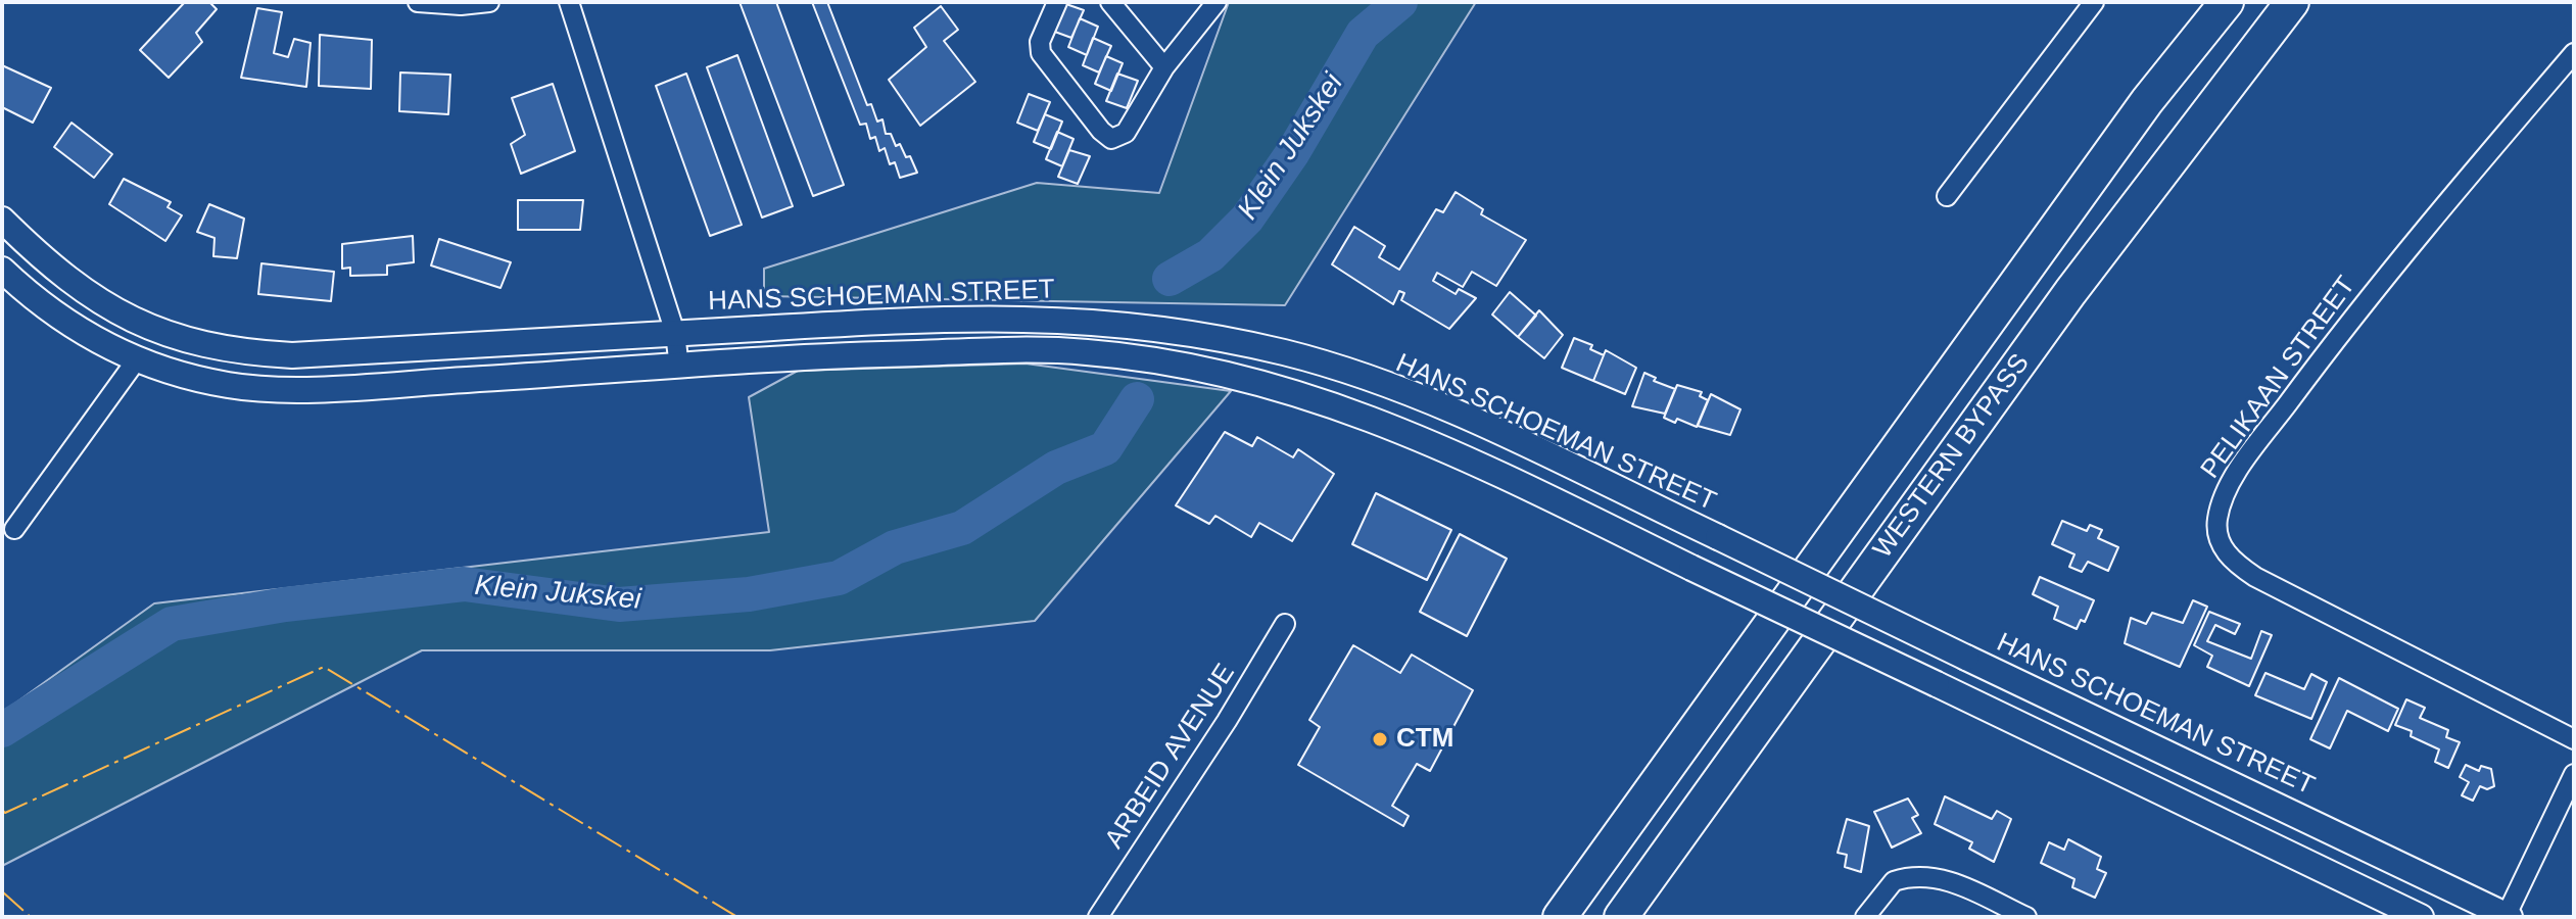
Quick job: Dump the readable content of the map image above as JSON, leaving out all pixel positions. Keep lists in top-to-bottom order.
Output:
{
  "streets": {
    "highway": ["WESTERN BYPASS"],
    "main road": ["HANS SCHOEMAN STREET"],
    "street": ["PELIKAAN STREET", "ARBEID AVENUE"]
  },
  "water": ["Klein Jukskei"],
  "places": ["CTM"]
}
